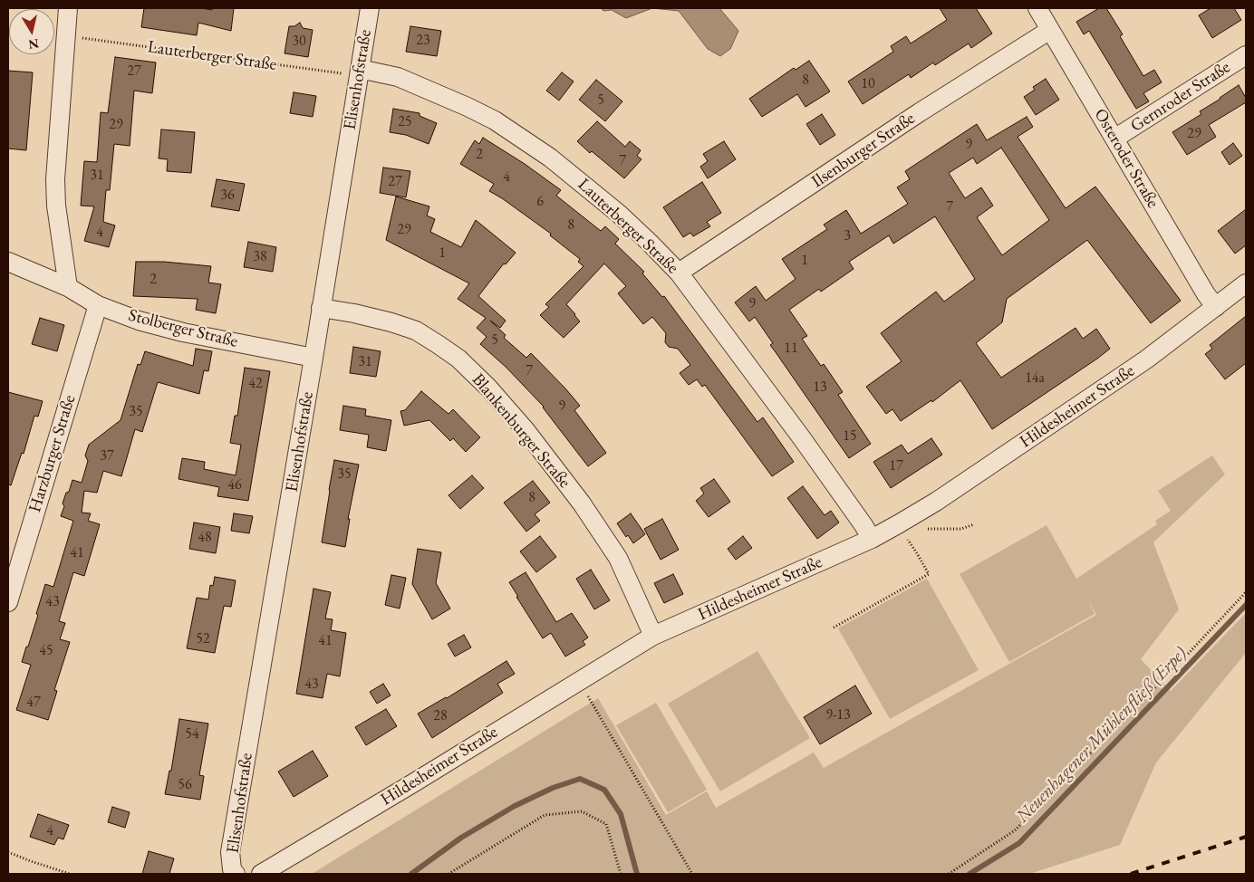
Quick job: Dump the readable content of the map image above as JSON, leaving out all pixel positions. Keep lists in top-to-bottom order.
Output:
{
  "streets": {
    "street": [
      "Lauterberger Straße",
      "Elisenhofstraße",
      "Gernroder Straße",
      "Ilsenburger Straße",
      "Osteroder Straße",
      "Stolberger Straße",
      "Hildesheimer Straße",
      "Blankenburger Straße",
      "Harzburger Straße"
    ]
  },
  "crossings": [
    ["Lauterberger Straße", "Elisenhofstraße"],
    ["Lauterberger Straße", "Ilsenburger Straße"],
    ["Lauterberger Straße", "Hildesheimer Straße"],
    ["Elisenhofstraße", "Stolberger Straße"],
    ["Elisenhofstraße", "Blankenburger Straße"],
    ["Gernroder Straße", "Osteroder Straße"],
    ["Ilsenburger Straße", "Osteroder Straße"],
    ["Osteroder Straße", "Hildesheimer Straße"],
    ["Stolberger Straße", "Harzburger Straße"],
    ["Hildesheimer Straße", "Blankenburger Straße"]
  ],
  "water": ["Neuenhagener Mühlenfließ (Erpe)"],
  "house_numbers": [
    "23",
    "30",
    "27",
    "8",
    "10",
    "5",
    "25",
    "29",
    "29",
    "9",
    "2",
    "7",
    "31",
    "4",
    "27",
    "36",
    "6",
    "7",
    "8",
    "29",
    "4",
    "3",
    "1",
    "38",
    "1",
    "2",
    "9",
    "5",
    "11",
    "31",
    "7",
    "14a",
    "42",
    "13",
    "9",
    "35",
    "15",
    "37",
    "17",
    "35",
    "46",
    "8",
    "48",
    "41",
    "43",
    "52",
    "41",
    "45",
    "43",
    "47",
    "9-13",
    "28",
    "54",
    "56",
    "4"
  ],
  "north": "bottom"
}
